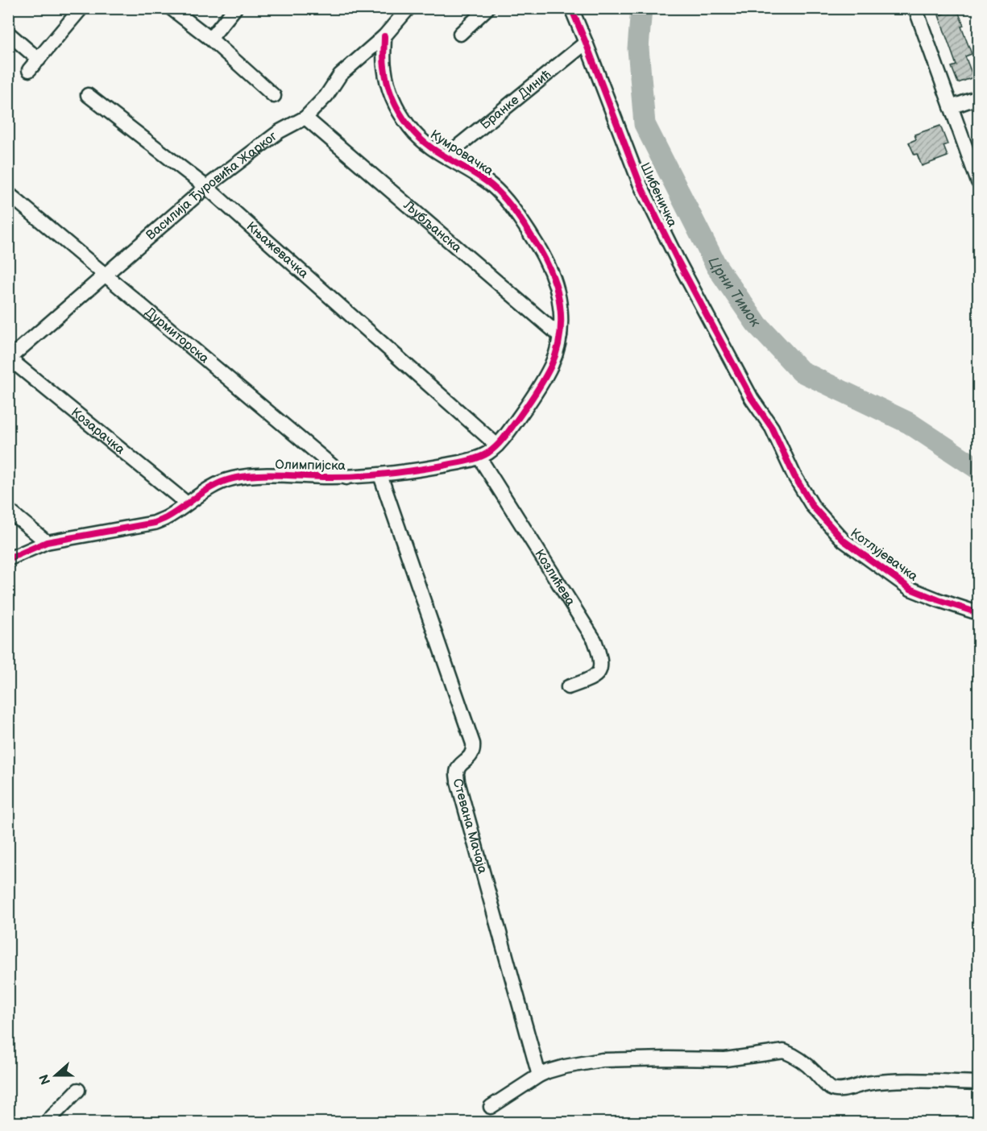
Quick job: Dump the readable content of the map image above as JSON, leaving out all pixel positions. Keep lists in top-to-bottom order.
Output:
{
  "streets": {
    "street": [
      "Бранке Динић",
      "Кумровачка",
      "Василија Ђуровића Жарког",
      "Шибеничка",
      "Љубљанска",
      "Књажевачка",
      "Дурмиторска",
      "Козарачка",
      "Олимпијска",
      "Котлујевачка",
      "Козлићева",
      "Стевана Мачаја"
    ]
  },
  "crossings": [
    ["Бранке Динић", "Кумровачка"],
    ["Бранке Динић", "Шибеничка"],
    ["Кумровачка", "Василија Ђуровића Жарког"],
    ["Кумровачка", "Љубљанска"],
    ["Кумровачка", "Олимпијска"],
    ["Василија Ђуровића Жарког", "Љубљанска"],
    ["Василија Ђуровића Жарког", "Књажевачка"],
    ["Василија Ђуровића Жарког", "Дурмиторска"],
    ["Василија Ђуровића Жарког", "Козарачка"],
    ["Шибеничка", "Котлујевачка"],
    ["Љубљанска", "Олимпијска"],
    ["Књажевачка", "Олимпијска"],
    ["Дурмиторска", "Олимпијска"],
    ["Козарачка", "Олимпијска"],
    ["Олимпијска", "Козлићева"],
    ["Олимпијска", "Стевана Мачаја"]
  ],
  "water": ["Црни Тимок"],
  "north": "left"
}
